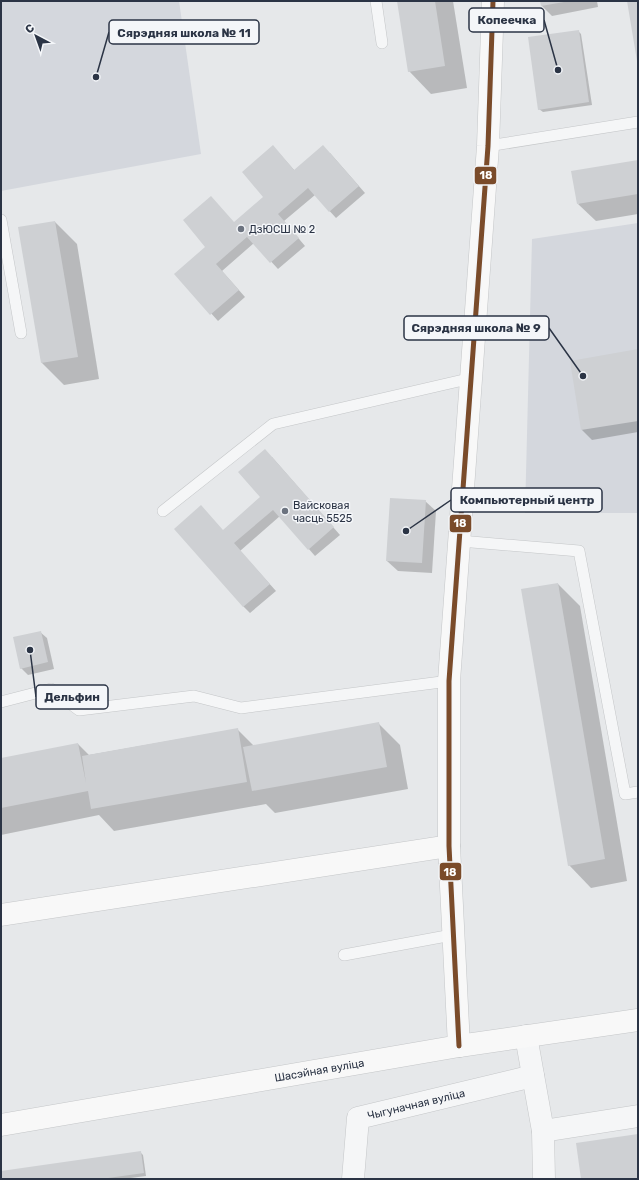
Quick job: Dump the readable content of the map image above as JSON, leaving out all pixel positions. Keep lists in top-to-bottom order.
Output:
{
  "streets": {
    "street": ["Шасэйная вуліца", "Чыгуначная вуліца"]
  },
  "places": [
    "Копеечка",
    "Сярэдняя школа № 11",
    "ДзЮСШ № 2",
    "Сярэдняя школа № 9",
    "Вайсковая часць 5525",
    "Компьютерный центр",
    "Дельфин"
  ],
  "lines": ["transit line 18"],
  "north": "top left"
}
